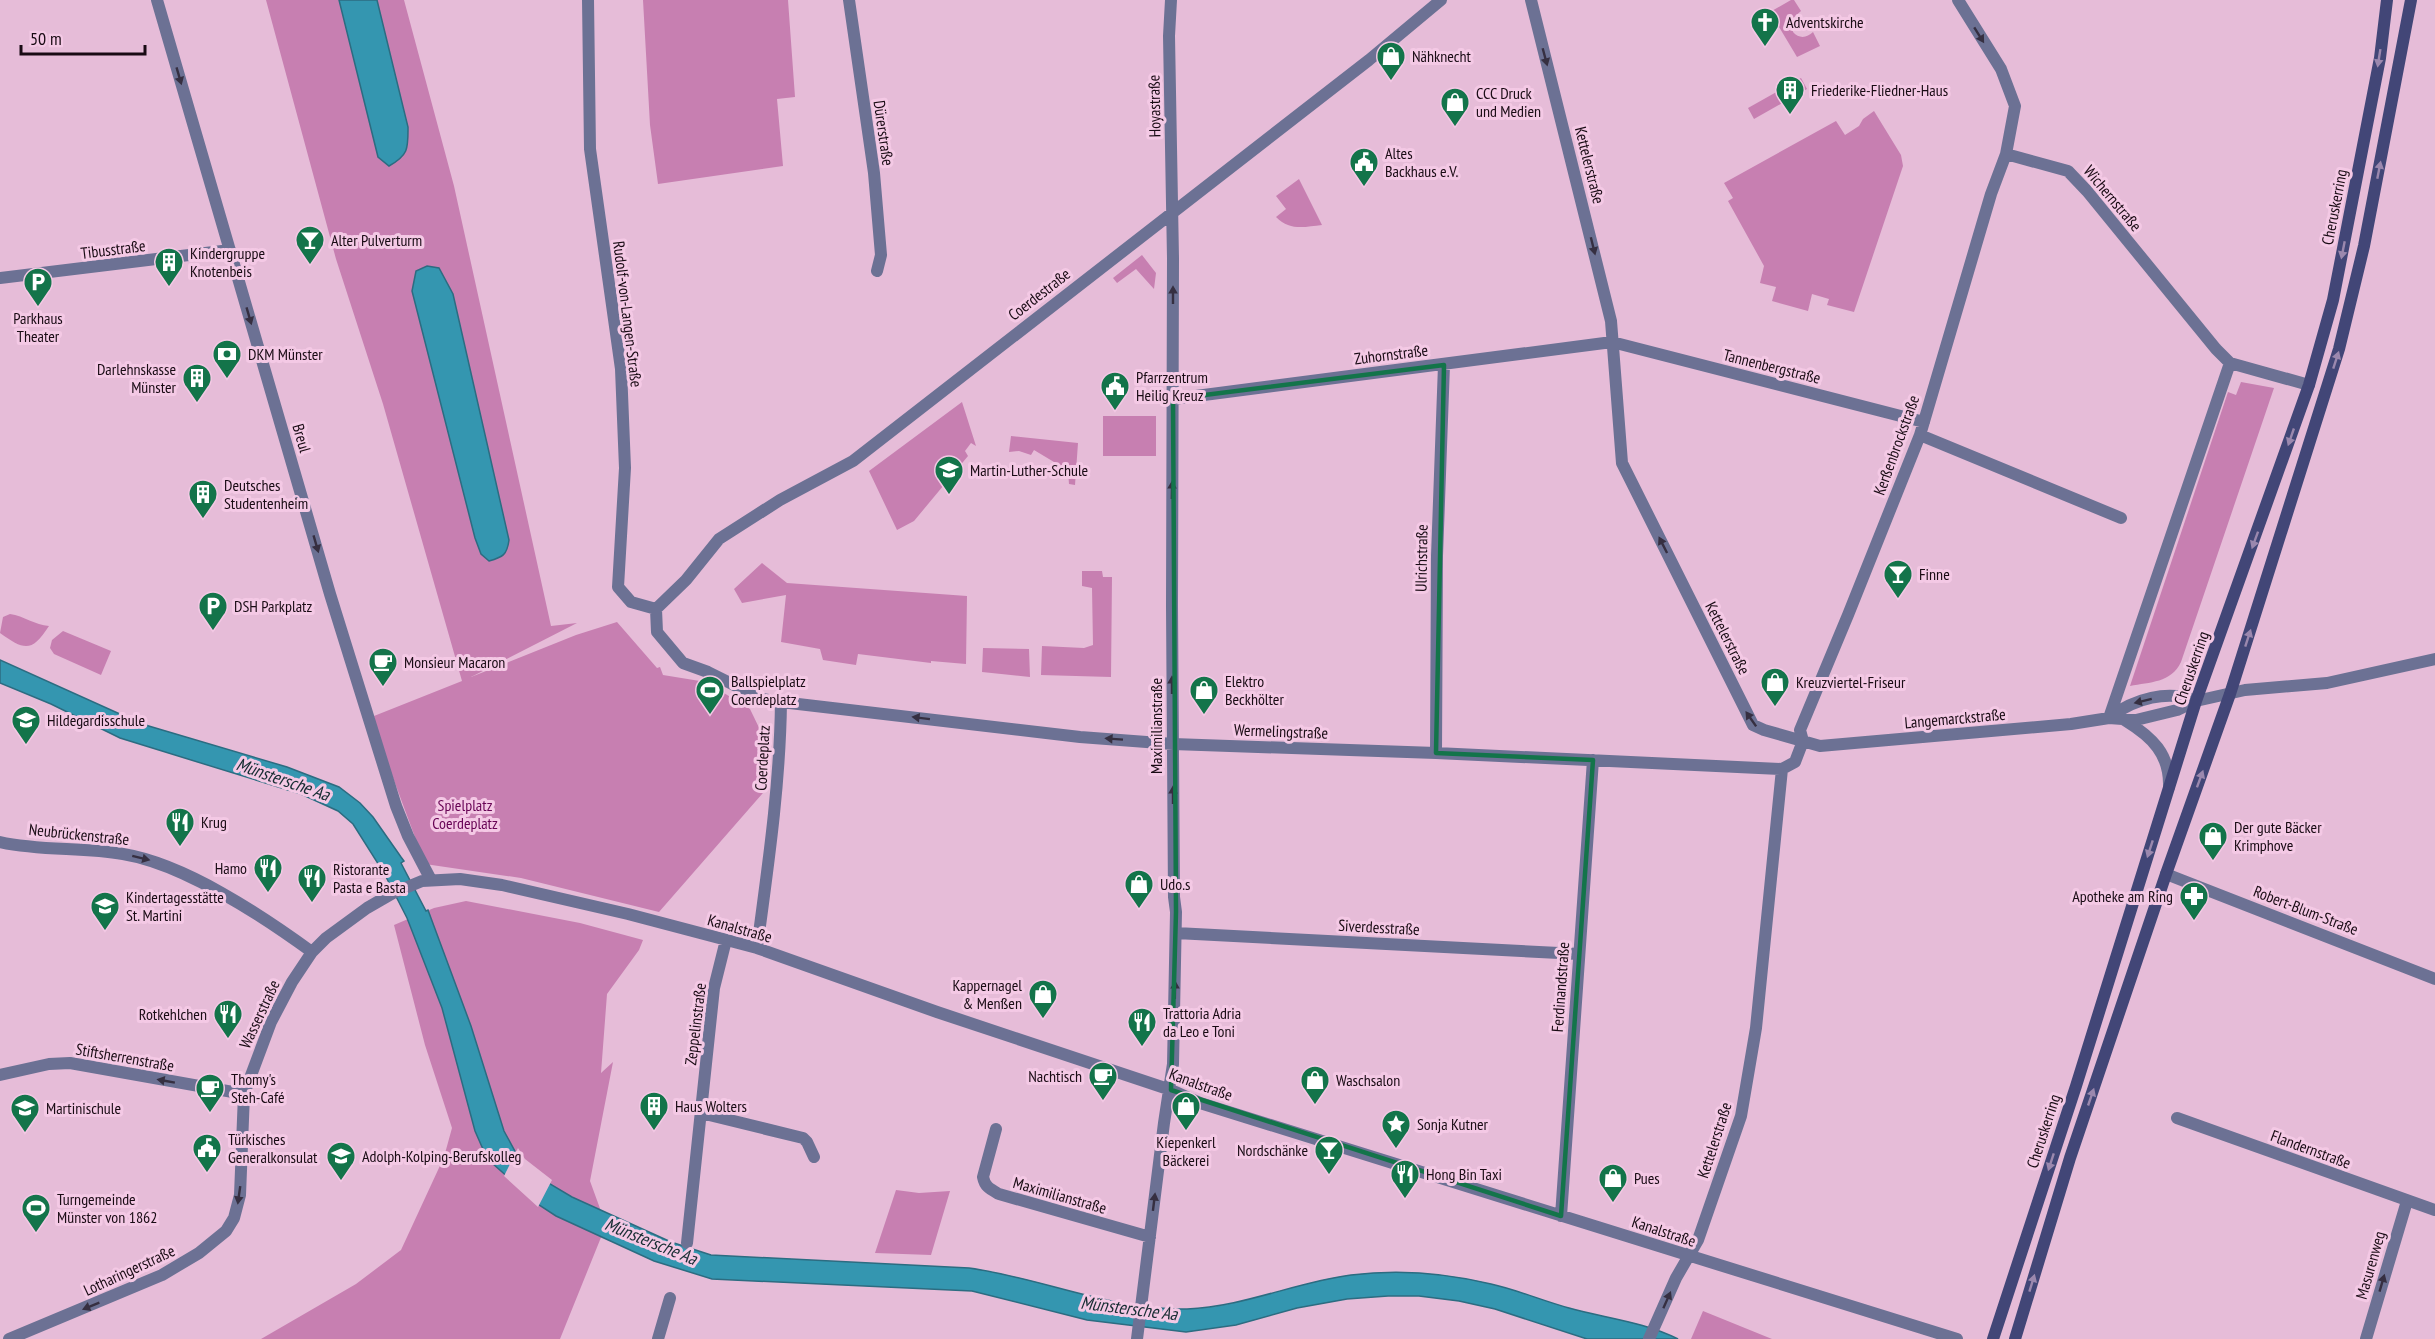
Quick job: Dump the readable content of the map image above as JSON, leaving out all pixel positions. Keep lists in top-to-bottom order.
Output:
{
  "streets": {
    "main road": ["Cheruskerring"],
    "street": [
      "Hoyastraße",
      "Dürerstraße",
      "Kettelerstraße",
      "Wichernstraße",
      "Tibusstraße",
      "Coerdestraße",
      "Rudolf-von-Langen-Straße",
      "Zuhornstraße",
      "Tannenbergstraße",
      "Breul",
      "Kerßenbrockstraße",
      "Ulrichstraße",
      "Langemarckstraße",
      "Maximilianstraße",
      "Wermelingstraße",
      "Coerdeplatz",
      "Neubrückenstraße",
      "Robert-Blum-Straße",
      "Siverdesstraße",
      "Kanalstraße",
      "Ferdinandstraße",
      "Wasserstraße",
      "Zeppelinstraße",
      "Stiftsherrenstraße",
      "Flandernstraße",
      "Masurenweg",
      "Lotharingerstraße"
    ]
  },
  "crossings": [
    ["Hoyastraße", "Coerdestraße"],
    ["Hoyastraße", "Maximilianstraße"],
    ["Kettelerstraße", "Zuhornstraße"],
    ["Kettelerstraße", "Tannenbergstraße"],
    ["Kettelerstraße", "Kerßenbrockstraße"],
    ["Kettelerstraße", "Langemarckstraße"],
    ["Kettelerstraße", "Wermelingstraße"],
    ["Kettelerstraße", "Kanalstraße"],
    ["Wichernstraße", "Kerßenbrockstraße"],
    ["Cheruskerring", "Langemarckstraße"],
    ["Tibusstraße", "Breul"],
    ["Coerdestraße", "Rudolf-von-Langen-Straße"],
    ["Coerdestraße", "Maximilianstraße"],
    ["Coerdestraße", "Coerdeplatz"],
    ["Rudolf-von-Langen-Straße", "Coerdeplatz"],
    ["Zuhornstraße", "Tannenbergstraße"],
    ["Zuhornstraße", "Ulrichstraße"],
    ["Zuhornstraße", "Maximilianstraße"],
    ["Tannenbergstraße", "Kerßenbrockstraße"],
    ["Breul", "Kanalstraße"],
    ["Kerßenbrockstraße", "Langemarckstraße"],
    ["Ulrichstraße", "Wermelingstraße"],
    ["Maximilianstraße", "Wermelingstraße"],
    ["Maximilianstraße", "Siverdesstraße"],
    ["Maximilianstraße", "Kanalstraße"],
    ["Wermelingstraße", "Coerdeplatz"],
    ["Wermelingstraße", "Ferdinandstraße"],
    ["Coerdeplatz", "Kanalstraße"],
    ["Neubrückenstraße", "Wasserstraße"],
    ["Siverdesstraße", "Ferdinandstraße"],
    ["Kanalstraße", "Ferdinandstraße"],
    ["Kanalstraße", "Zeppelinstraße"],
    ["Wasserstraße", "Stiftsherrenstraße"],
    ["Wasserstraße", "Lotharingerstraße"],
    ["Stiftsherrenstraße", "Lotharingerstraße"],
    ["Flandernstraße", "Masurenweg"]
  ],
  "one_way": [
    "Breul",
    "Maximilianstraße",
    "Wermelingstraße",
    "Neubrückenstraße",
    "Stiftsherrenstraße",
    "Masurenweg",
    "Lotharingerstraße"
  ],
  "water": ["Münstersche Aa"],
  "parks": ["Spielplatz Coerdeplatz"],
  "places": {
    "church": ["Adventskirche"],
    "shop": [
      "Nähknecht",
      "CCC Druck und Medien",
      "Kreuzviertel-Friseur",
      "Elektro Beckhölter",
      "Der gute Bäcker Krimphove",
      "Udo.s",
      "Kappernagel & Menßen",
      "Waschsalon",
      "Kiepenkerl Bäckerei",
      "Pues"
    ],
    "building": [
      "Friederike-Fliedner-Haus",
      "Kindergruppe Knotenbeis",
      "Darlehnskasse Münster",
      "Deutsches Studentenheim",
      "Haus Wolters"
    ],
    "public building": ["Altes Backhaus e.V.", "Pfarrzentrum Heilig Kreuz", "Türkisches Generalkonsulat"],
    "bar": ["Alter Pulverturm", "Finne", "Nordschänke"],
    "parking": ["Parkhaus Theater", "DSH Parkplatz"],
    "bank": ["DKM Münster"],
    "school or university": [
      "Martin-Luther-Schule",
      "Hildegardisschule",
      "Kindertagesstätte St. Martini",
      "Martinischule",
      "Adolph-Kolping-Berufskolleg"
    ],
    "cafe": ["Monsieur Macaron", "Nachtisch", "Thomy's Steh-Café"],
    "sports": ["Ballspielplatz Coerdeplatz", "Turngemeinde Münster von 1862"],
    "restaurant": [
      "Krug",
      "Hamo",
      "Ristorante Pasta e Basta",
      "Rotkehlchen",
      "Trattoria Adria da Leo e Toni",
      "Hong Bin Taxi"
    ],
    "pharmacy": ["Apotheke am Ring"],
    "place": ["Sonja Kutner"]
  },
  "scale_bar": "50 m"
}
